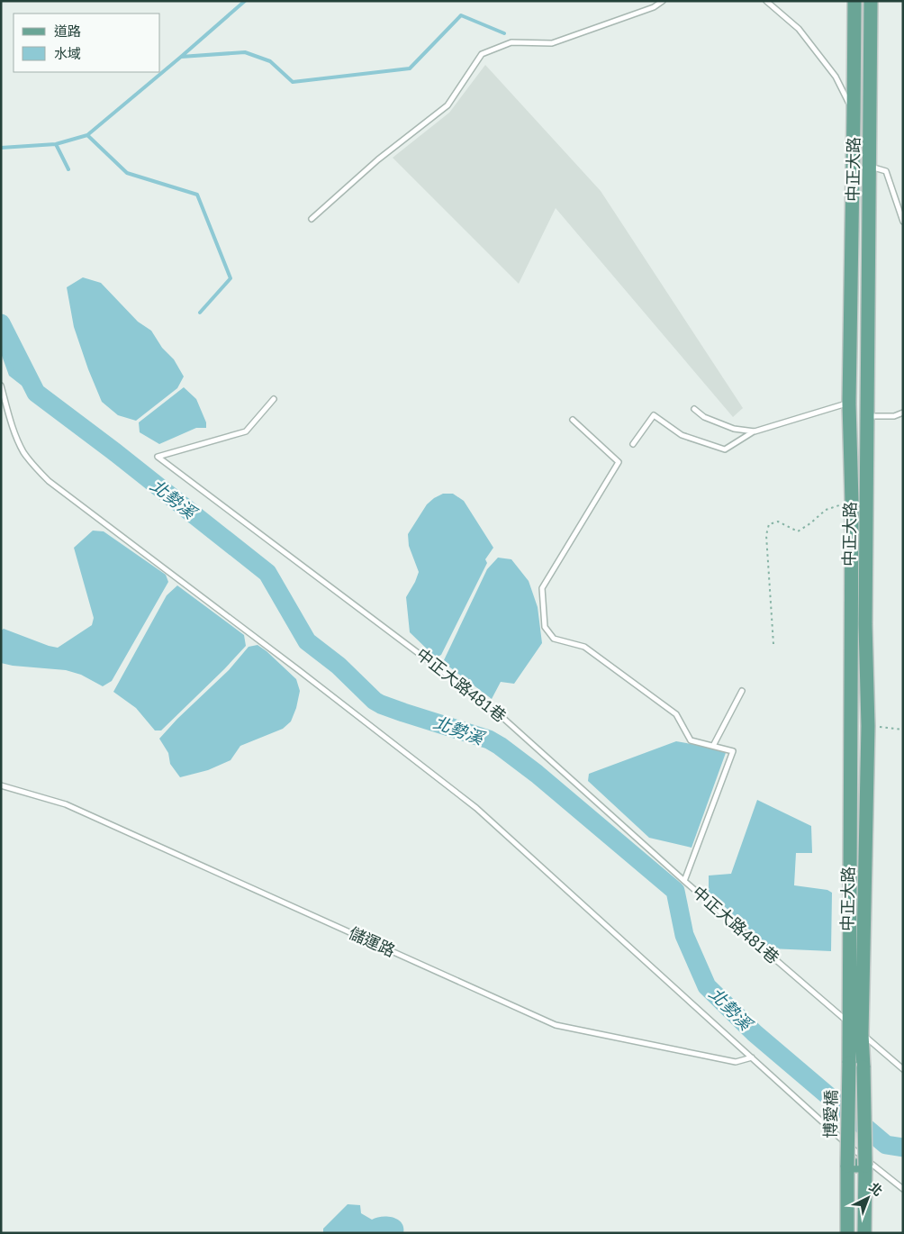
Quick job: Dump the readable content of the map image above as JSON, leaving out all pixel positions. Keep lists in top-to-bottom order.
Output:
{
  "streets": {
    "main road": ["中正大路", "博愛橋"],
    "lane": ["中正大路481巷", "儲運路"]
  },
  "crossings": [
    ["中正大路", "中正大路481巷"],
    ["中正大路", "博愛橋"]
  ],
  "water": ["北勢溪"],
  "legend": ["道路", "水域"],
  "north": "top right"
}
